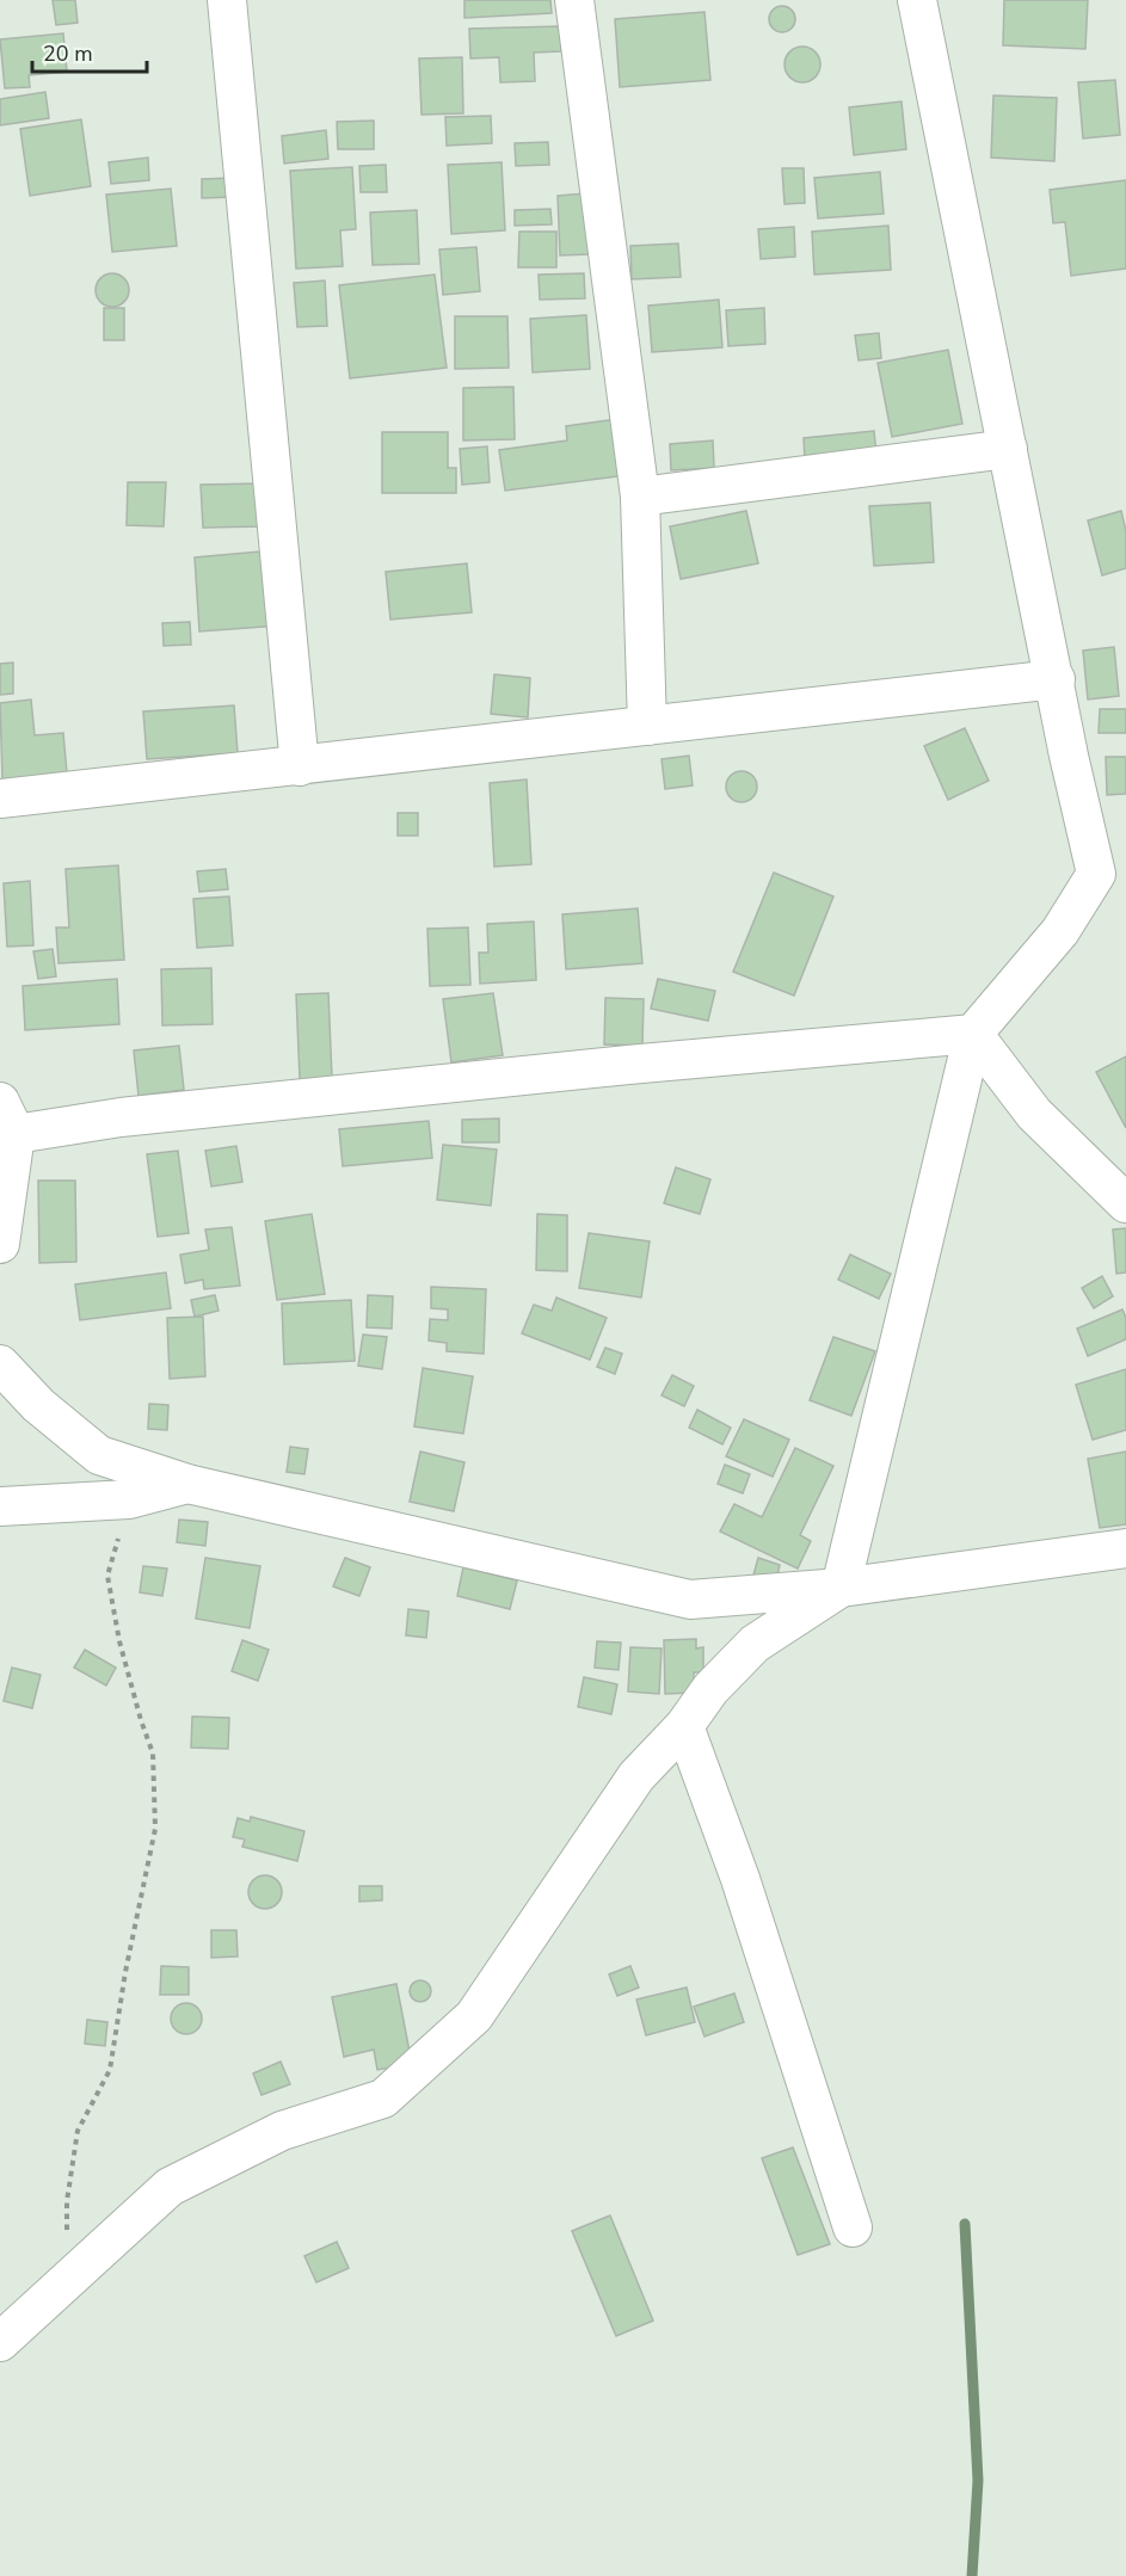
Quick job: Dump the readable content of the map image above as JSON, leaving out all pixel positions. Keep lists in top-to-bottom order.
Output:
{
  "scale_bar": "20 m"
}
